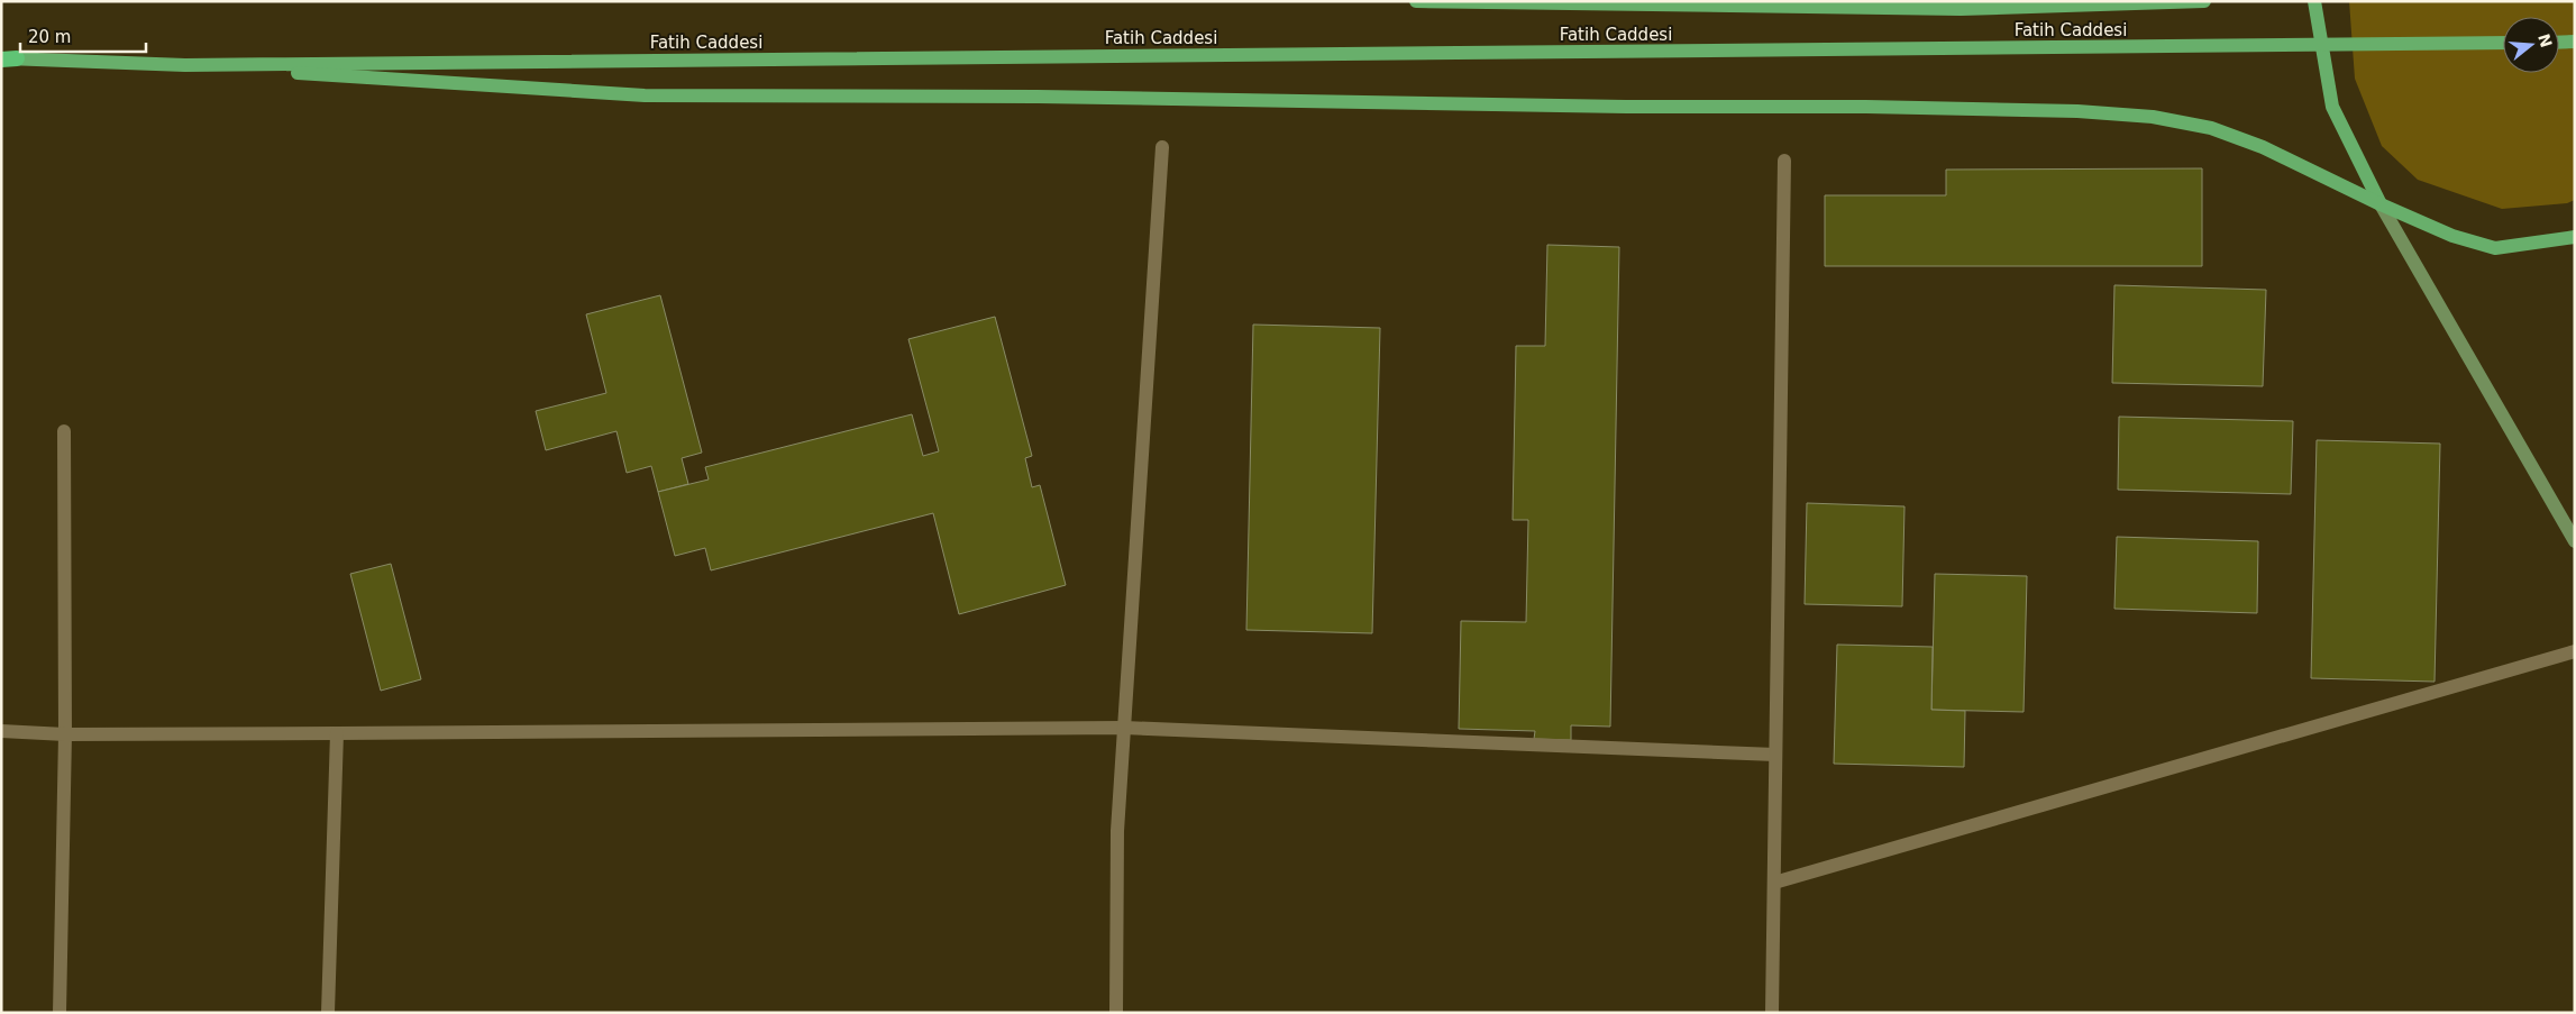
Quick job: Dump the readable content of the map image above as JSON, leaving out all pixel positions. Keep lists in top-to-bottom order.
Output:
{
  "streets": {
    "main road": ["Fatih Caddesi"]
  },
  "scale_bar": "20 m",
  "north": "right"
}
